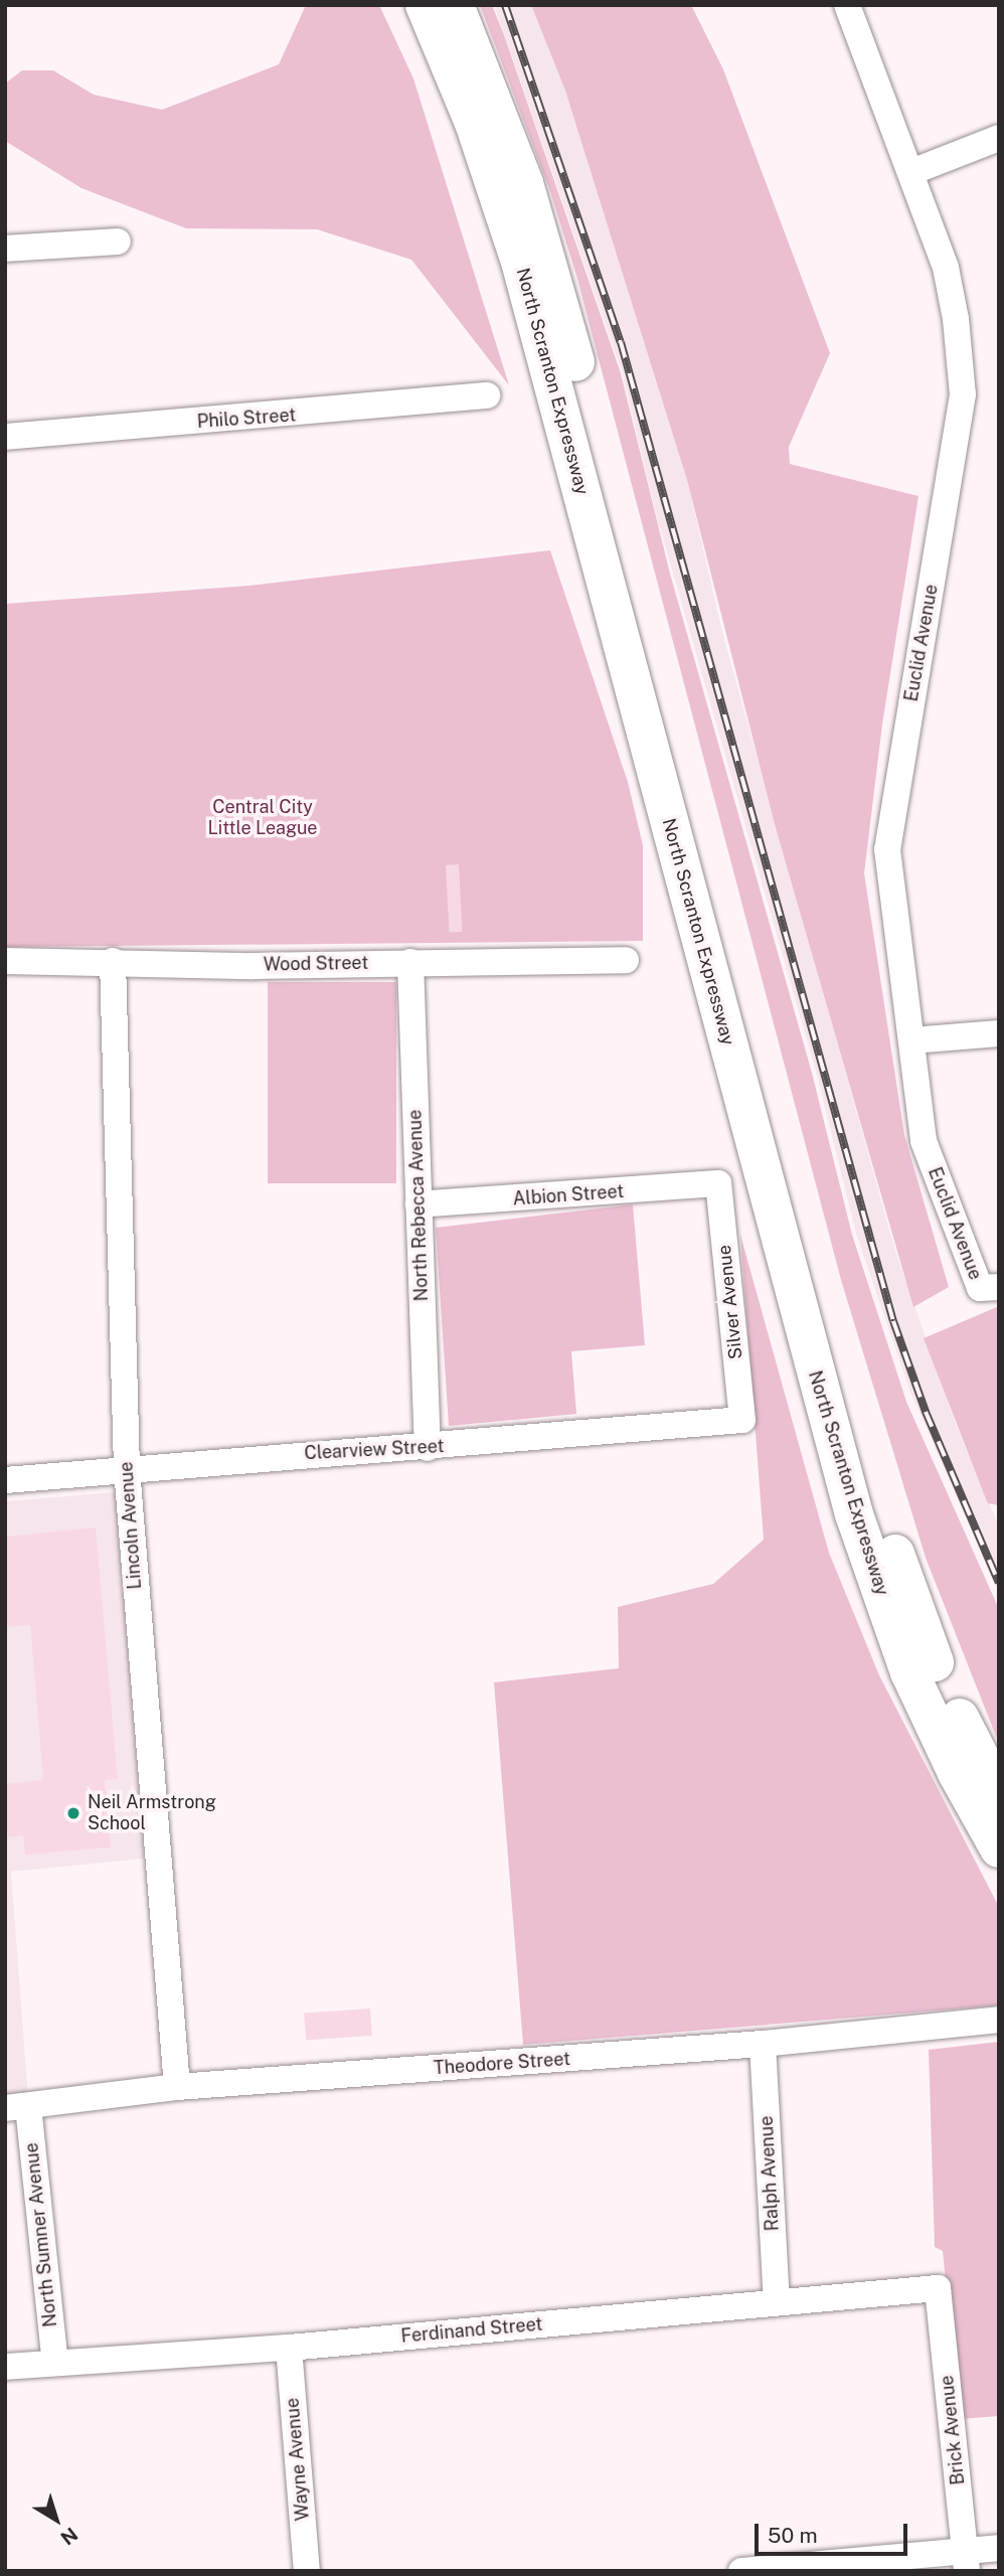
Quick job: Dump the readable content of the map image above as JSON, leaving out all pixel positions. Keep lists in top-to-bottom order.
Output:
{
  "streets": {
    "highway": ["North Scranton Expressway"],
    "street": [
      "Philo Street",
      "Euclid Avenue",
      "Wood Street",
      "Albion Street",
      "North Rebecca Avenue",
      "Silver Avenue",
      "Clearview Street",
      "Lincoln Avenue",
      "Theodore Street",
      "Ralph Avenue",
      "North Sumner Avenue",
      "Ferdinand Street",
      "Brick Avenue",
      "Wayne Avenue"
    ]
  },
  "crossings": [
    ["Wood Street", "North Rebecca Avenue"],
    ["Wood Street", "Lincoln Avenue"],
    ["Albion Street", "North Rebecca Avenue"],
    ["Albion Street", "Silver Avenue"],
    ["North Rebecca Avenue", "Clearview Street"],
    ["Silver Avenue", "Clearview Street"],
    ["Clearview Street", "Lincoln Avenue"],
    ["Lincoln Avenue", "Theodore Street"],
    ["Theodore Street", "Ralph Avenue"],
    ["Theodore Street", "North Sumner Avenue"],
    ["Ralph Avenue", "Ferdinand Street"],
    ["North Sumner Avenue", "Ferdinand Street"],
    ["Ferdinand Street", "Brick Avenue"],
    ["Ferdinand Street", "Wayne Avenue"]
  ],
  "parks": ["Central City Little League"],
  "places": ["Neil Armstrong School"],
  "scale_bar": "50 m",
  "north": "bottom right"
}
